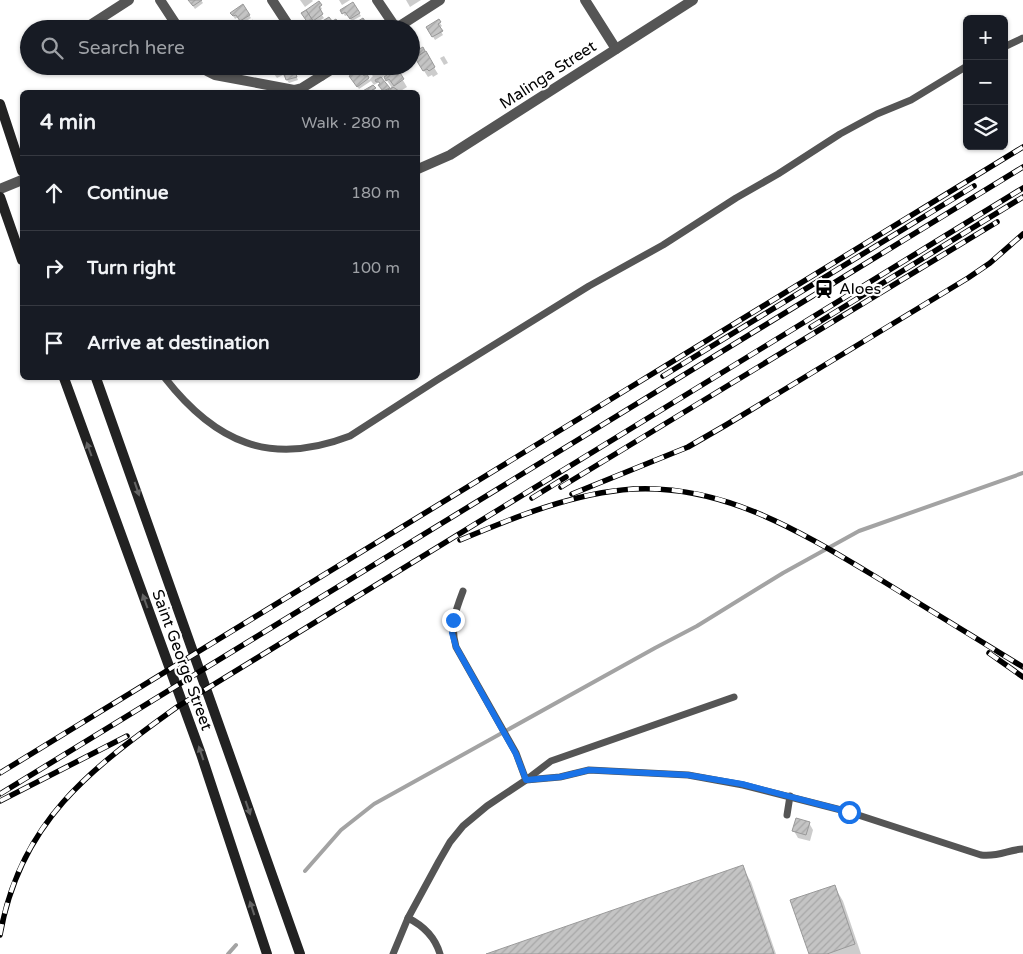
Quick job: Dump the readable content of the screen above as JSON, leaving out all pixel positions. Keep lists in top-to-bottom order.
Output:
{
  "streets": {
    "main road": ["Saint George Street"],
    "street": ["Malinga Street"]
  },
  "places": {
    "station": ["Aloes"]
  },
  "page": {
    "map_buttons": ["+", "−"],
    "search": "Search here",
    "heading": ["4 min", "Walk · 280 m"],
    "list": [
      ["Continue", "180 m"],
      ["Turn right", "100 m"],
      "Arrive at destination"
    ]
  }
}
